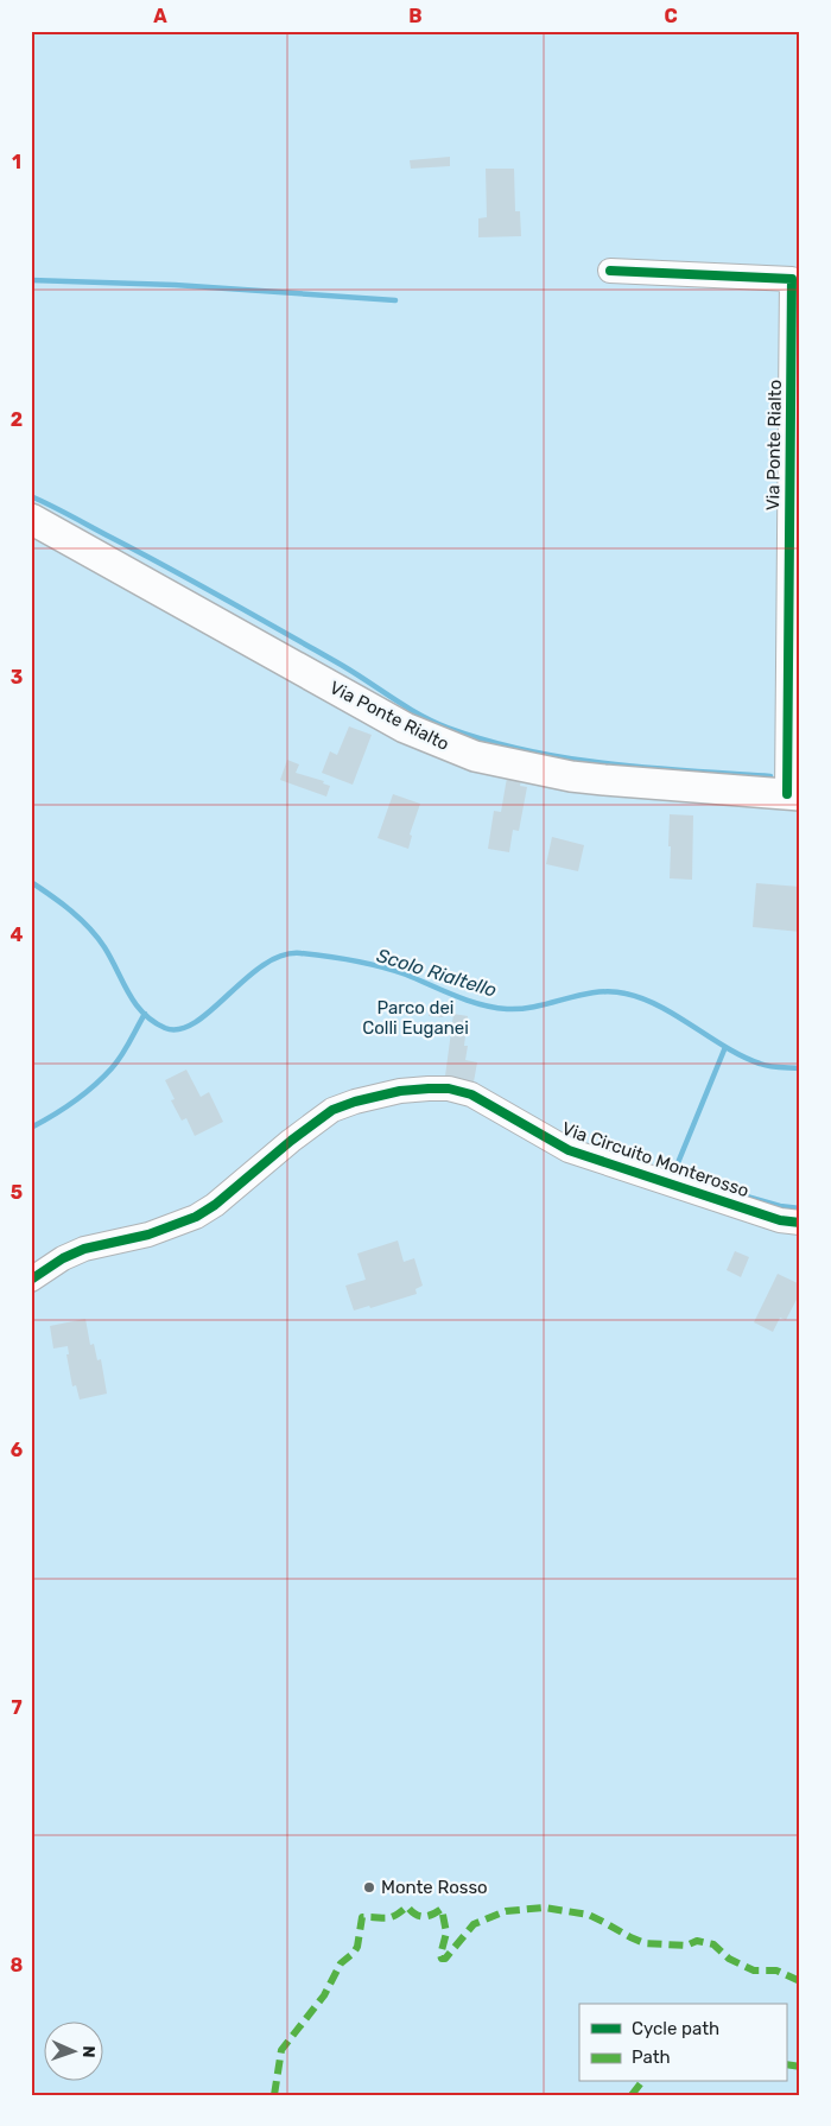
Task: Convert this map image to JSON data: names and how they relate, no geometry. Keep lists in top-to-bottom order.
{
  "streets": {
    "main road": ["Via Ponte Rialto"],
    "street": ["Via Circuito Monterosso"]
  },
  "water": ["Scolo Rialtello"],
  "parks": ["Parco dei Colli Euganei"],
  "places": ["Monte Rosso"],
  "legend": ["Cycle path", "Path"],
  "north": "right",
  "grid": {
    "columns": ["A", "B", "C"],
    "rows": [
      "1",
      "2",
      "3",
      "4",
      "5",
      "6",
      "7",
      "8"
    ]
  }
}
